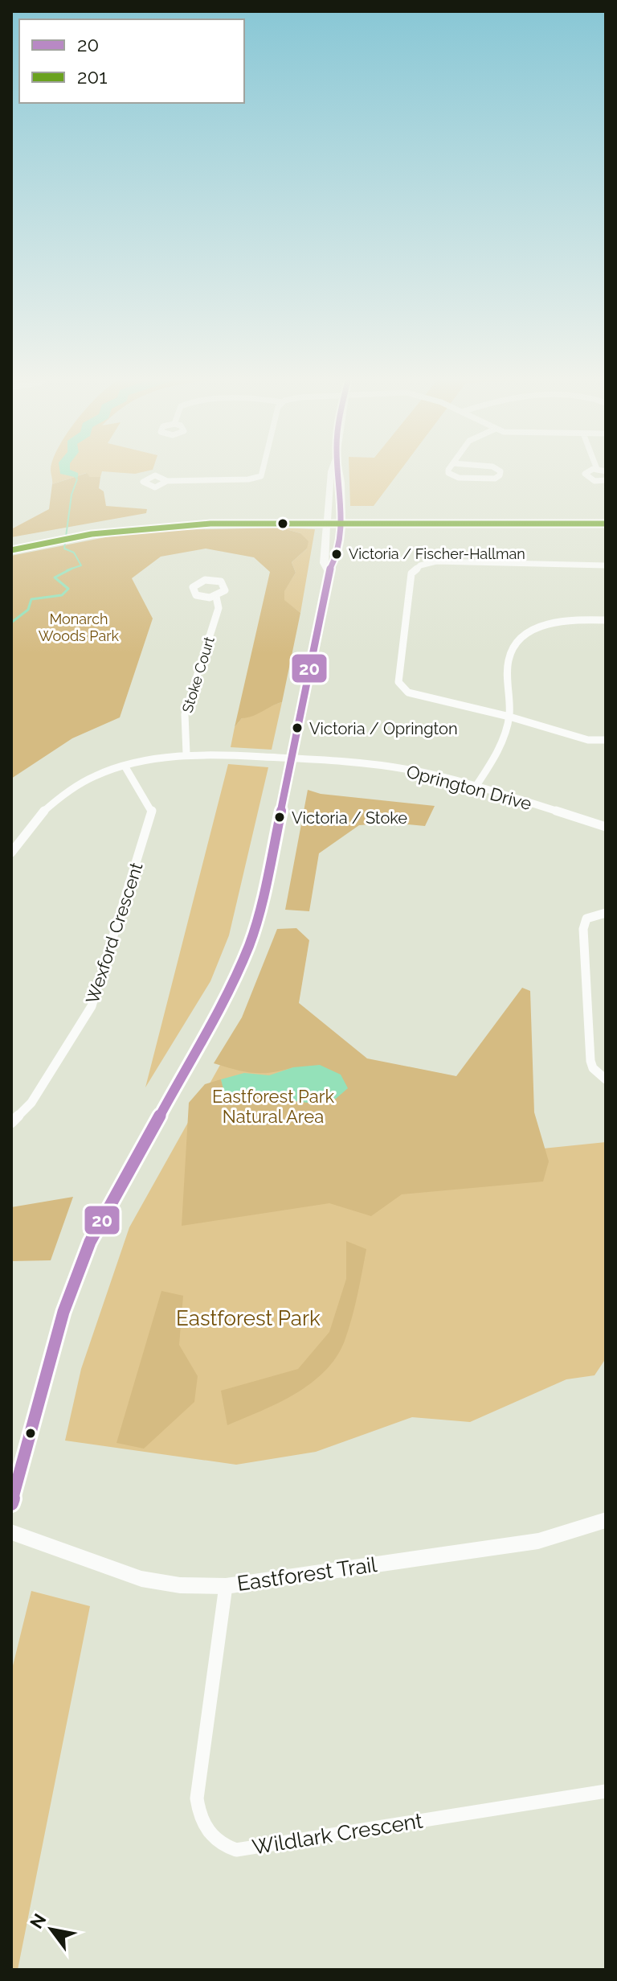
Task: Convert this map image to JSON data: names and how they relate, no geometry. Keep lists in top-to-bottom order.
{
  "streets": {
    "main road": ["Eastforest Trail"],
    "street": [
      "Stoke Court",
      "Oprington Drive",
      "Wexford Crescent",
      "Wildlark Crescent"
    ]
  },
  "crossings": [
    ["Stoke Court", "Oprington Drive"],
    ["Oprington Drive", "Wexford Crescent"],
    ["Eastforest Trail", "Wildlark Crescent"]
  ],
  "parks": ["Monarch Woods Park", "Eastforest Park Natural Area", "Eastforest Park"],
  "places": ["Victoria / Fischer-Hallman", "Victoria / Oprington", "Victoria / Stoke"],
  "lines": ["transit line 20", "transit line 201"],
  "legend": ["20", "201"],
  "north": "top left"
}
